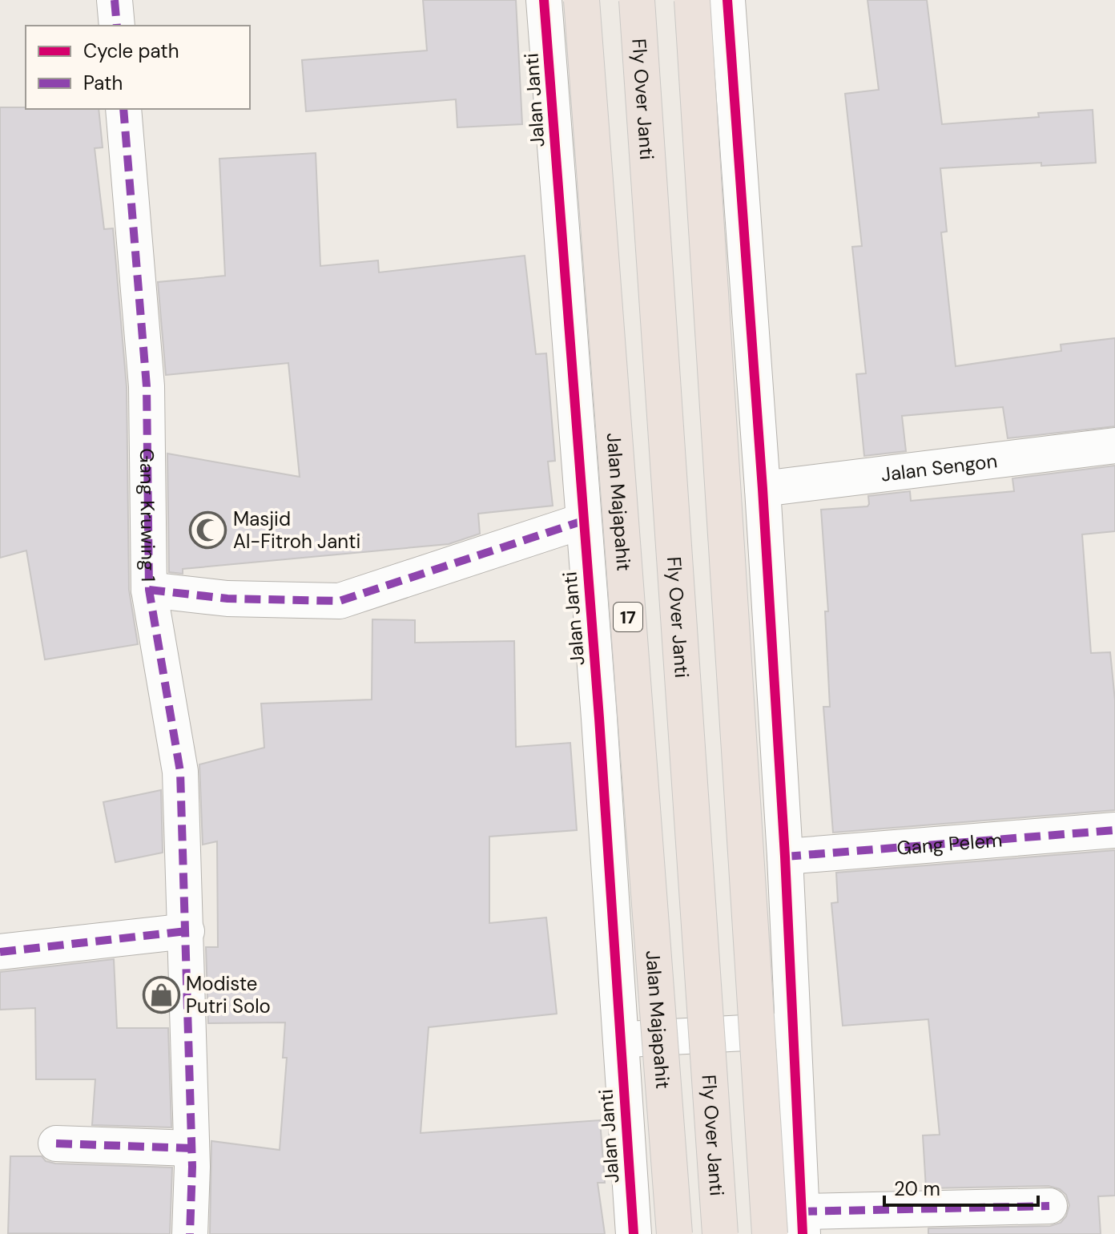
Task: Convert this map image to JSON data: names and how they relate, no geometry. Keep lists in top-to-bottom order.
{
  "streets": {
    "highway": ["Fly Over Janti", "Jalan Majapahit", "17"],
    "street": [
      "Jalan Janti",
      "Jalan Sengon",
      "Gang Kruwing 1",
      "Gang Pelem"
    ]
  },
  "crossings": [
    ["Jalan Janti", "Gang Kruwing 1"]
  ],
  "places": {
    "mosque": ["Masjid Al-Fitroh Janti"],
    "shop": ["Modiste Putri Solo"]
  },
  "legend": ["Cycle path", "Path"],
  "scale_bar": "20 m"
}
